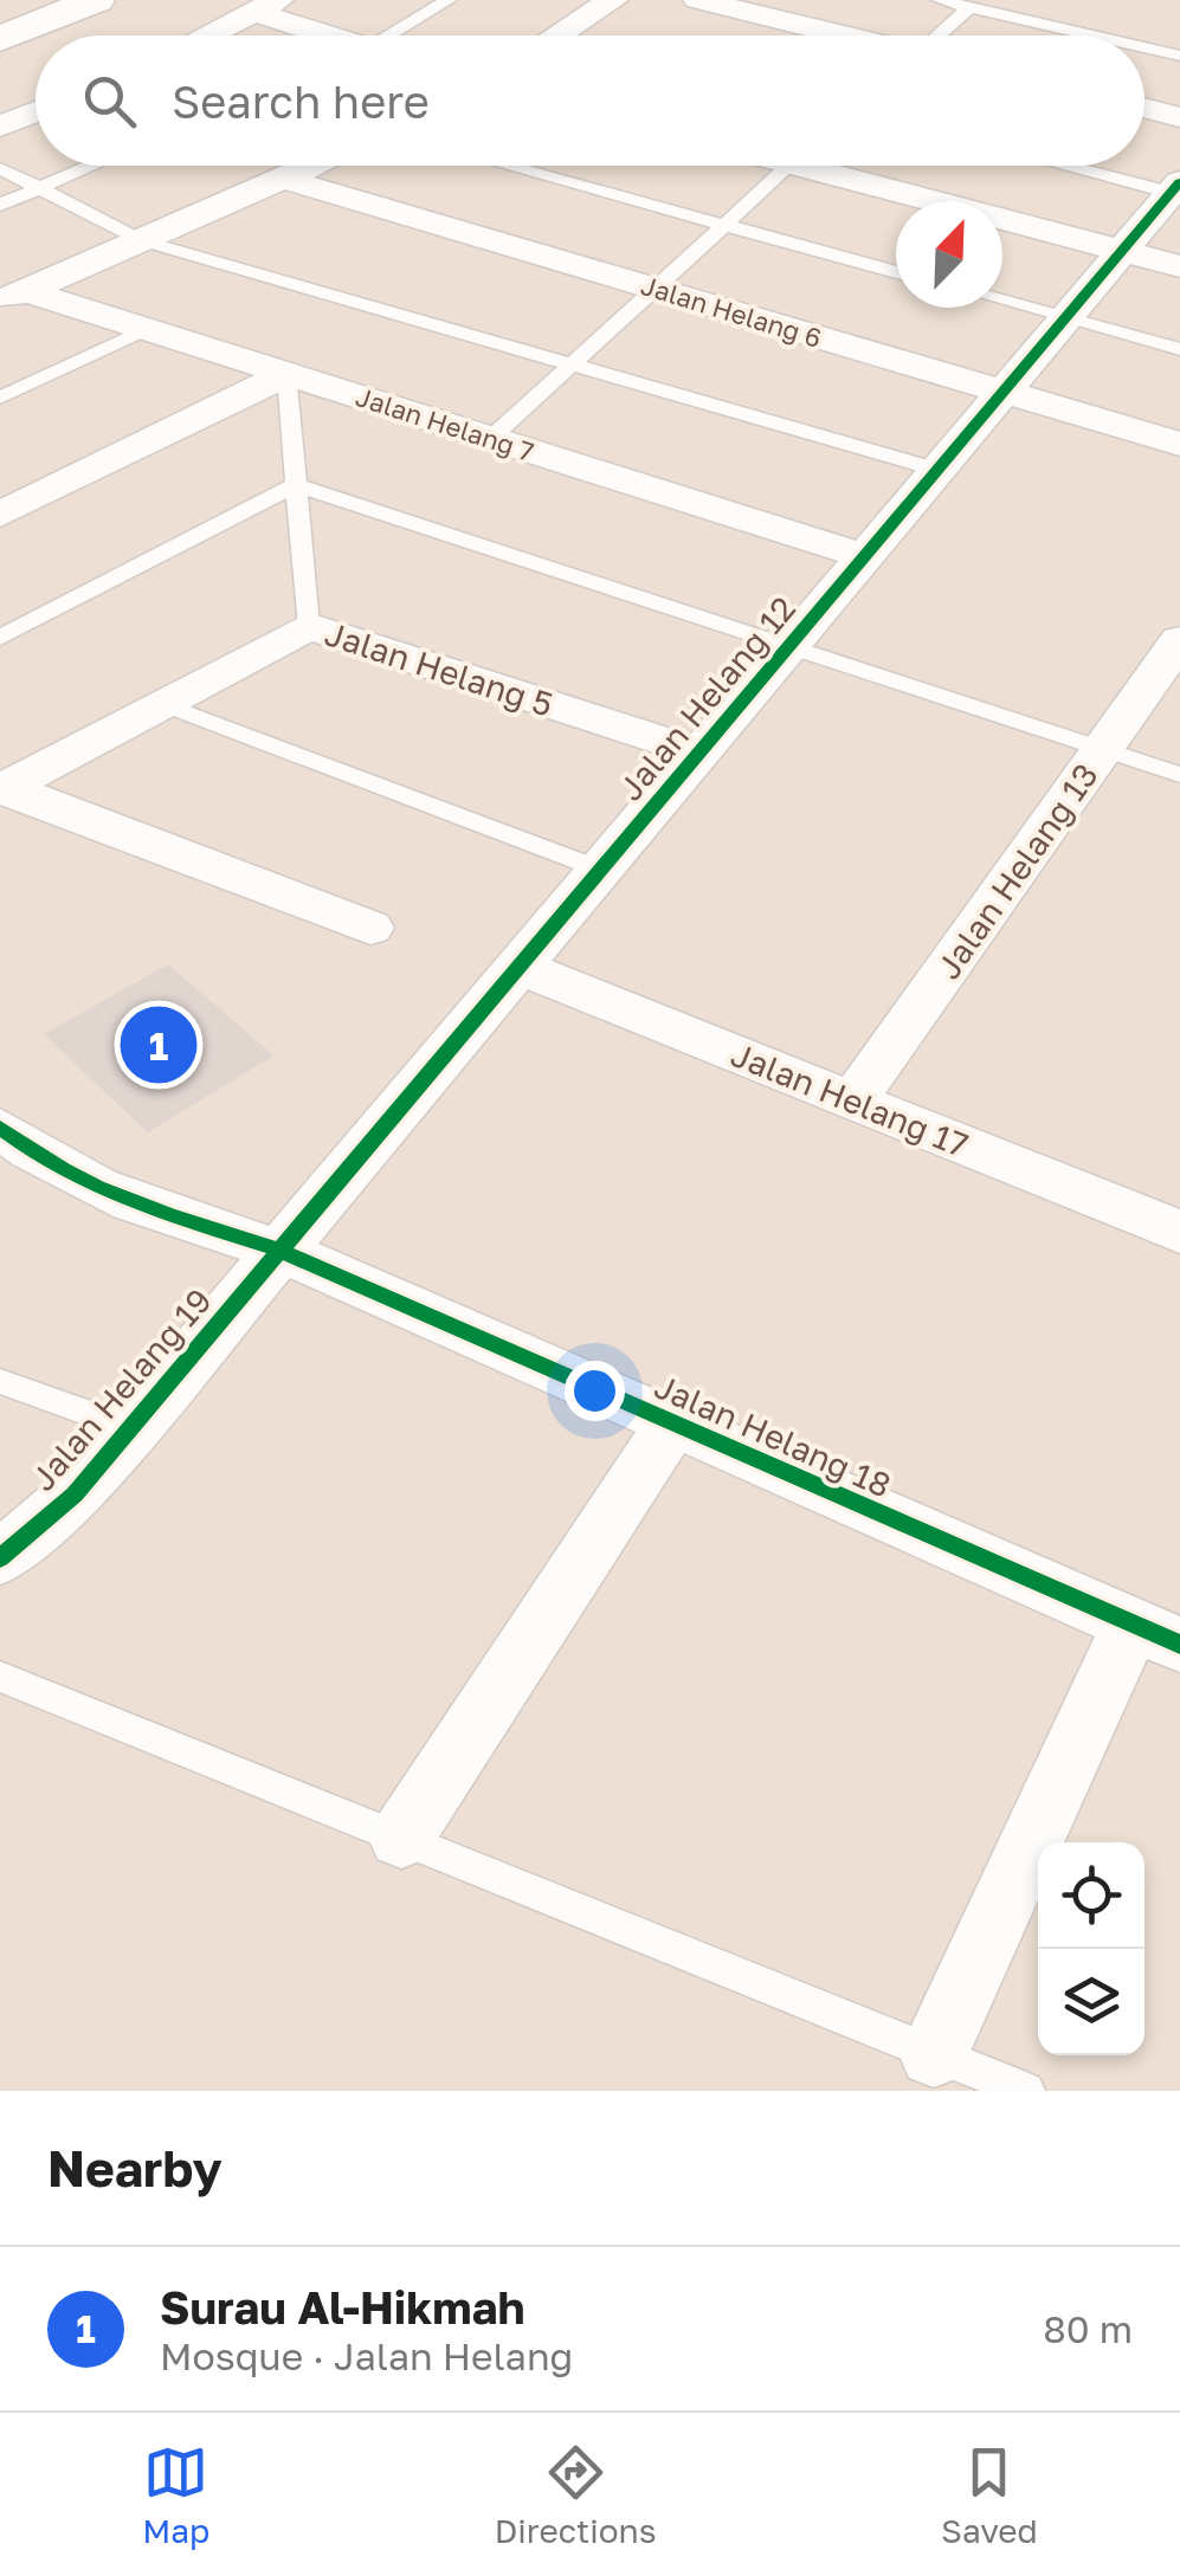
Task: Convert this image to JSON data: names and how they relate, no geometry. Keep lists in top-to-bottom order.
{
  "streets": {
    "street": [
      "Jalan Helang 6",
      "Jalan Helang 7",
      "Jalan Helang 5",
      "Jalan Helang 12",
      "Jalan Helang 13",
      "Jalan Helang 17",
      "Jalan Helang 19",
      "Jalan Helang 18"
    ]
  },
  "crossings": [
    ["Jalan Helang 6", "Jalan Helang 12"],
    ["Jalan Helang 7", "Jalan Helang 12"],
    ["Jalan Helang 5", "Jalan Helang 12"],
    ["Jalan Helang 12", "Jalan Helang 17"],
    ["Jalan Helang 12", "Jalan Helang 19"],
    ["Jalan Helang 12", "Jalan Helang 18"],
    ["Jalan Helang 13", "Jalan Helang 17"],
    ["Jalan Helang 19", "Jalan Helang 18"]
  ],
  "north": "top right",
  "page": {
    "search": "Search here",
    "pins": "1",
    "heading": "Nearby",
    "list": [
      {
        "mark": "1",
        "name": "Surau Al-Hikmah",
        "note": "Mosque · Jalan Helang",
        "value": "80 m"
      }
    ],
    "nav": ["Map", "Directions", "Saved"]
  }
}
